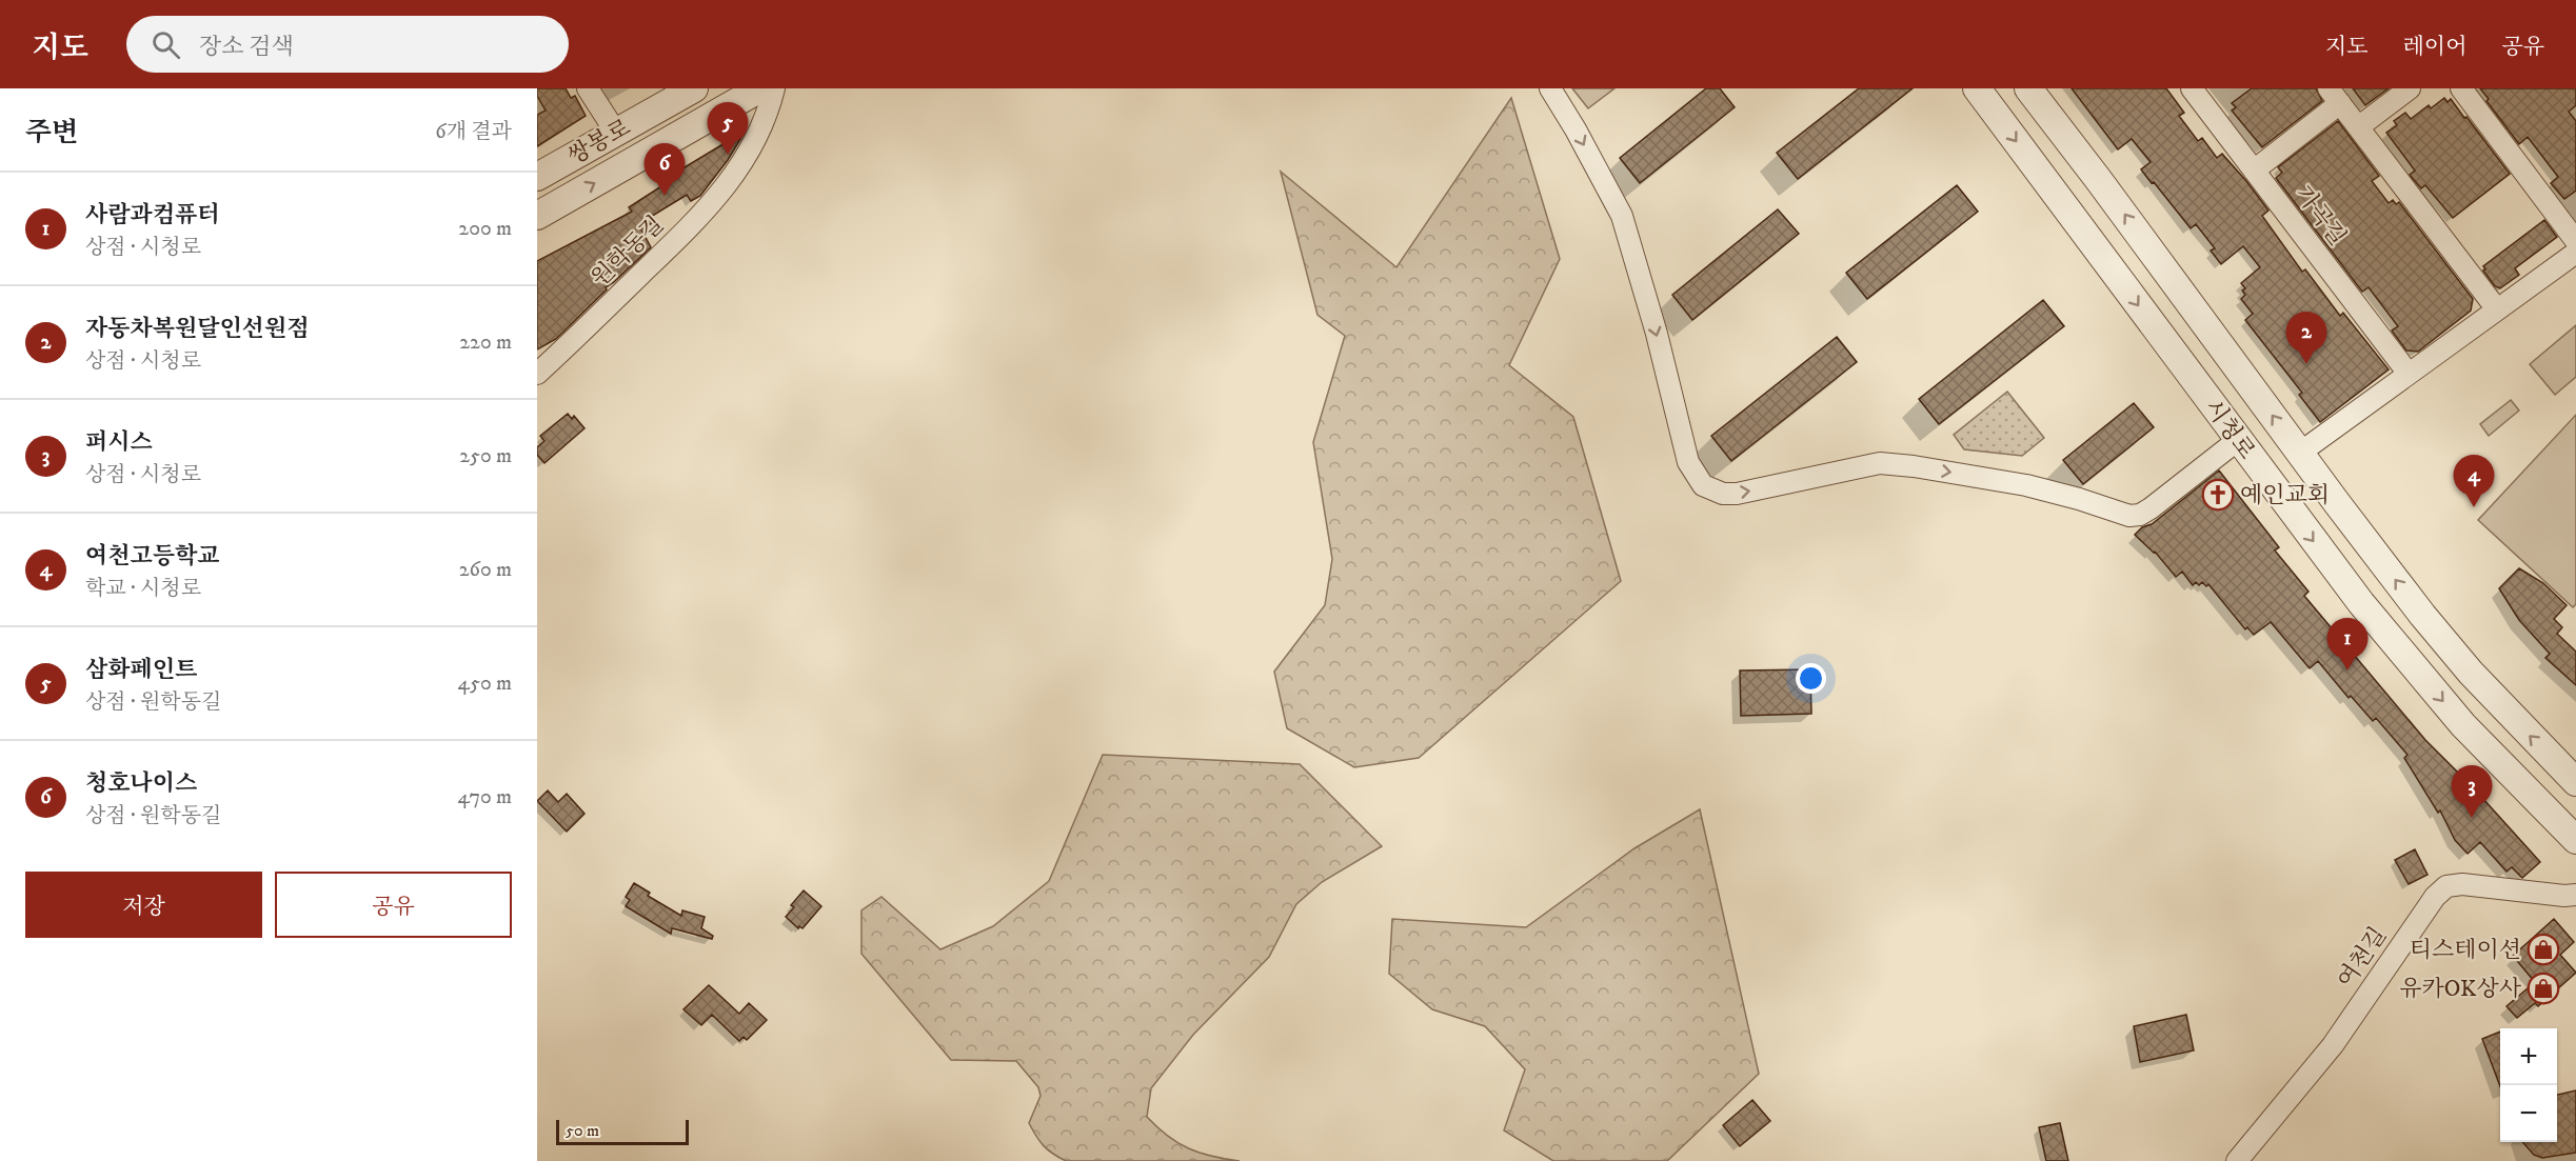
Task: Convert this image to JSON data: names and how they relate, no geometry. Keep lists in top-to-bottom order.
{
  "streets": {
    "street": [
      "쌍봉로",
      "가곡길",
      "원학동길",
      "시청로",
      "여천길"
    ]
  },
  "places": {
    "church": ["예인교회"],
    "shop": ["티스테이션", "유카OK상사"]
  },
  "scale_bar": "50 m",
  "page": {
    "header": "지도",
    "search": "장소 검색",
    "nav": ["지도", "레이어", "공유"],
    "heading": ["주변", "6개 결과"],
    "pins": [
      "5",
      "6",
      "2",
      "4",
      "1",
      "3"
    ],
    "list": [
      {
        "mark": "1",
        "name": "사람과컴퓨터",
        "note": "상점 · 시청로",
        "value": "200 m"
      },
      {
        "mark": "2",
        "name": "자동차복원달인선원점",
        "note": "상점 · 시청로",
        "value": "220 m"
      },
      {
        "mark": "3",
        "name": "퍼시스",
        "note": "상점 · 시청로",
        "value": "250 m"
      },
      {
        "mark": "4",
        "name": "여천고등학교",
        "note": "학교 · 시청로",
        "value": "260 m"
      },
      {
        "mark": "5",
        "name": "삼화페인트",
        "note": "상점 · 원학동길",
        "value": "450 m"
      },
      {
        "mark": "6",
        "name": "청호나이스",
        "note": "상점 · 원학동길",
        "value": "470 m"
      }
    ],
    "buttons": ["저장", "공유"],
    "map_buttons": ["+", "−"],
    "scale": "50 m"
  }
}
